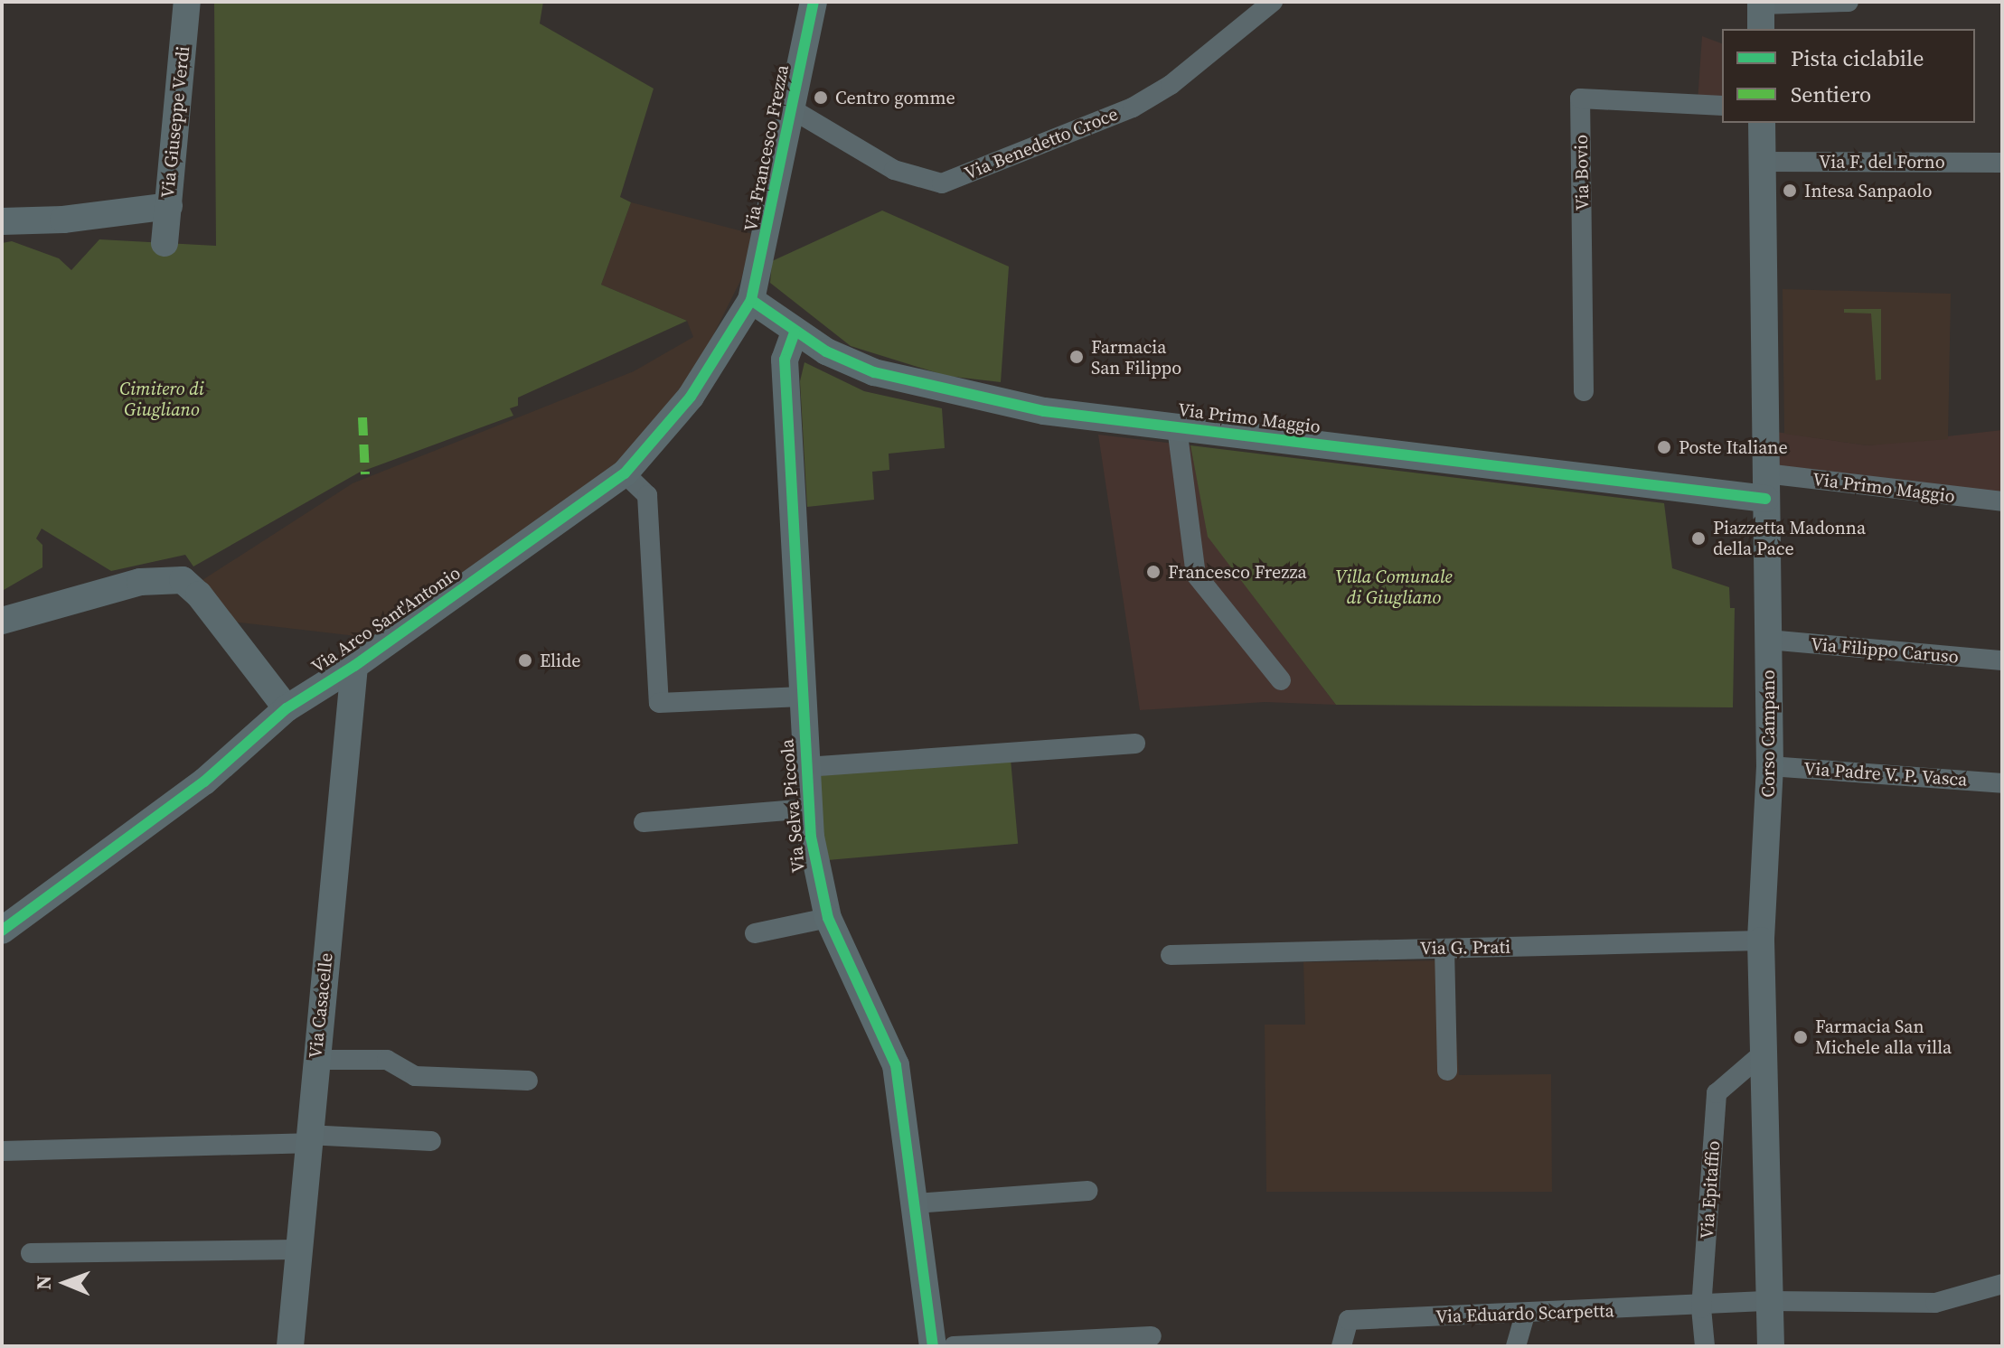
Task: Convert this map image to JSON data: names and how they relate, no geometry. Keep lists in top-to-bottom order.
{
  "streets": {
    "street": [
      "Via Giuseppe Verdi",
      "Via Benedetto Croce",
      "Via Francesco Frezza",
      "Via F. del Forno",
      "Via Bovio",
      "Via Primo Maggio",
      "Via Arco Sant'Antonio",
      "Via Filippo Caruso",
      "Corso Campano",
      "Via Padre V. P. Vasca",
      "Via Selva Piccola",
      "Via G. Prati",
      "Via Casacelle",
      "Via Epitaffio",
      "Via Eduardo Scarpetta"
    ]
  },
  "crossings": [
    ["Via Benedetto Croce", "Via Francesco Frezza"],
    ["Via Francesco Frezza", "Via Primo Maggio"],
    ["Via Francesco Frezza", "Via Arco Sant'Antonio"],
    ["Via F. del Forno", "Corso Campano"],
    ["Via Primo Maggio", "Via Arco Sant'Antonio"],
    ["Via Primo Maggio", "Corso Campano"],
    ["Via Primo Maggio", "Via Selva Piccola"],
    ["Via Arco Sant'Antonio", "Via Casacelle"],
    ["Via Filippo Caruso", "Corso Campano"],
    ["Corso Campano", "Via Padre V. P. Vasca"],
    ["Corso Campano", "Via G. Prati"],
    ["Corso Campano", "Via Epitaffio"],
    ["Corso Campano", "Via Eduardo Scarpetta"],
    ["Via Epitaffio", "Via Eduardo Scarpetta"]
  ],
  "parks": ["Cimitero di Giugliano", "Villa Comunale di Giugliano"],
  "places": [
    "Centro gomme",
    "Intesa Sanpaolo",
    "Farmacia San Filippo",
    "Poste Italiane",
    "Piazzetta Madonna della Pace",
    "Francesco Frezza",
    "Elide",
    "Farmacia San Michele alla villa"
  ],
  "legend": ["Pista ciclabile", "Sentiero"],
  "north": "left"
}
